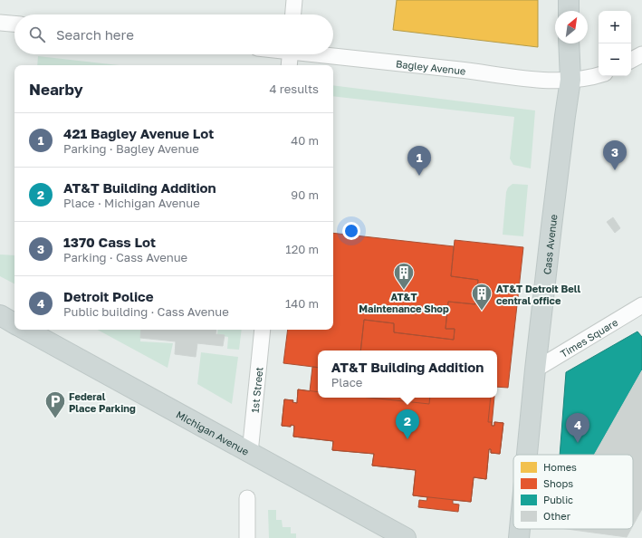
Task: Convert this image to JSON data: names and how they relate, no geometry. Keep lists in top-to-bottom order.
{
  "streets": {
    "main road": ["Cass Avenue", "Michigan Avenue"],
    "street": ["Bagley Avenue", "Times Square", "1st Street"]
  },
  "crossings": [
    ["Bagley Avenue", "Cass Avenue"],
    ["Cass Avenue", "Times Square"],
    ["1st Street", "Michigan Avenue"]
  ],
  "places": {
    "building": ["AT&T Maintenance Shop", "AT&T Detroit Bell central office"],
    "parking": ["Federal Place Parking"]
  },
  "legend": [
    "Homes",
    "Shops",
    "Public",
    "Other"
  ],
  "north": "top right",
  "page": {
    "map_buttons": ["+", "−"],
    "search": "Search here",
    "heading": ["Nearby", "4 results"],
    "list": [
      {
        "mark": "1",
        "name": "421 Bagley Avenue Lot",
        "note": "Parking · Bagley Avenue",
        "value": "40 m"
      },
      {
        "mark": "2",
        "name": "AT&T Building Addition",
        "note": "Place · Michigan Avenue",
        "value": "90 m"
      },
      {
        "mark": "3",
        "name": "1370 Cass Lot",
        "note": "Parking · Cass Avenue",
        "value": "120 m"
      },
      {
        "mark": "4",
        "name": "Detroit Police",
        "note": "Public building · Cass Avenue",
        "value": "140 m"
      }
    ],
    "pins": [
      "3",
      "1",
      "2",
      "4"
    ],
    "popup": ["AT&T Building Addition", "Place"]
  }
}
